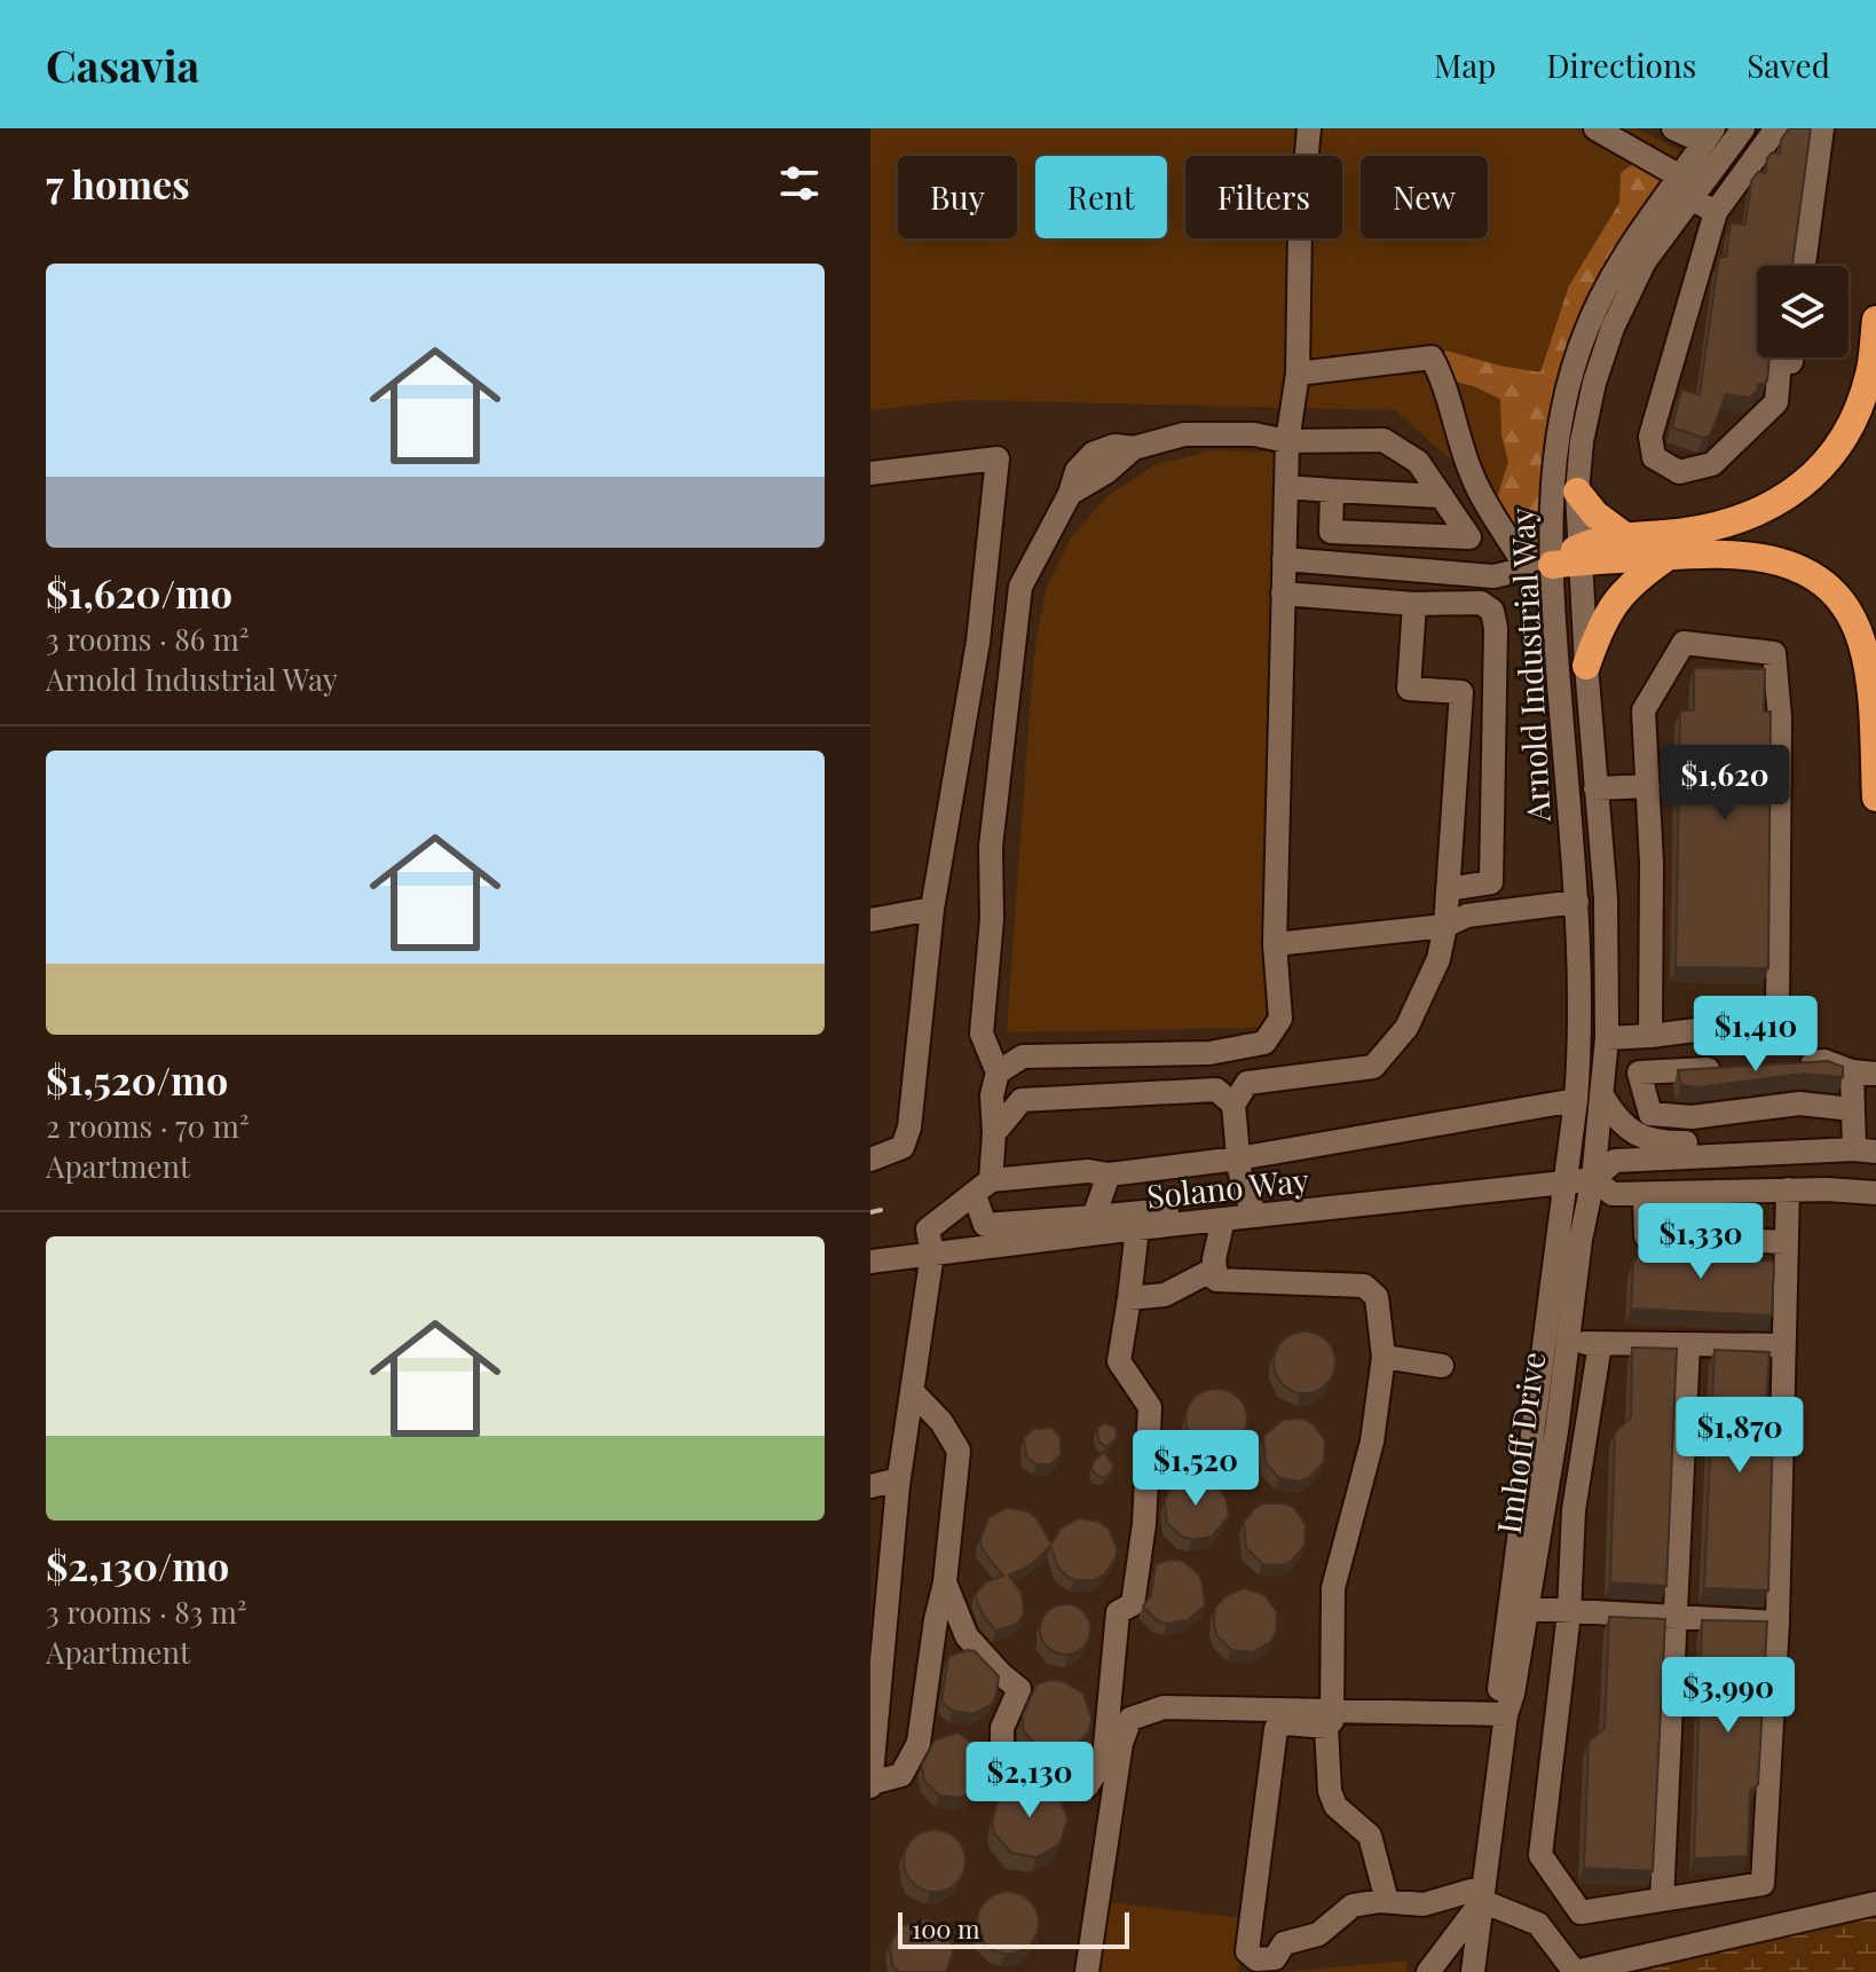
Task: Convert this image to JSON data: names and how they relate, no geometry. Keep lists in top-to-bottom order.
{
  "streets": {
    "street": ["Arnold Industrial Way", "Solano Way", "Imhoff Drive"]
  },
  "crossings": [
    ["Arnold Industrial Way", "Solano Way"],
    ["Arnold Industrial Way", "Imhoff Drive"],
    ["Solano Way", "Imhoff Drive"]
  ],
  "scale_bar": "100 m",
  "page": {
    "header": "Casavia",
    "nav": ["Map", "Directions", "Saved"],
    "heading": "7 homes",
    "chip": [
      "Buy",
      "Rent",
      "Filters",
      "New"
    ],
    "list": [
      {
        "name": "$1,620/mo",
        "note": "3 rooms · 86 m² · Arnold Industrial Way"
      },
      {
        "name": "$1,520/mo",
        "note": "2 rooms · 70 m² · Apartment"
      },
      {
        "name": "$2,130/mo",
        "note": "3 rooms · 83 m² · Apartment"
      }
    ],
    "price": [
      "$1,620",
      "$1,410",
      "$1,330",
      "$1,870",
      "$1,520",
      "$3,990",
      "$2,130"
    ],
    "scale": "100 m"
  }
}
